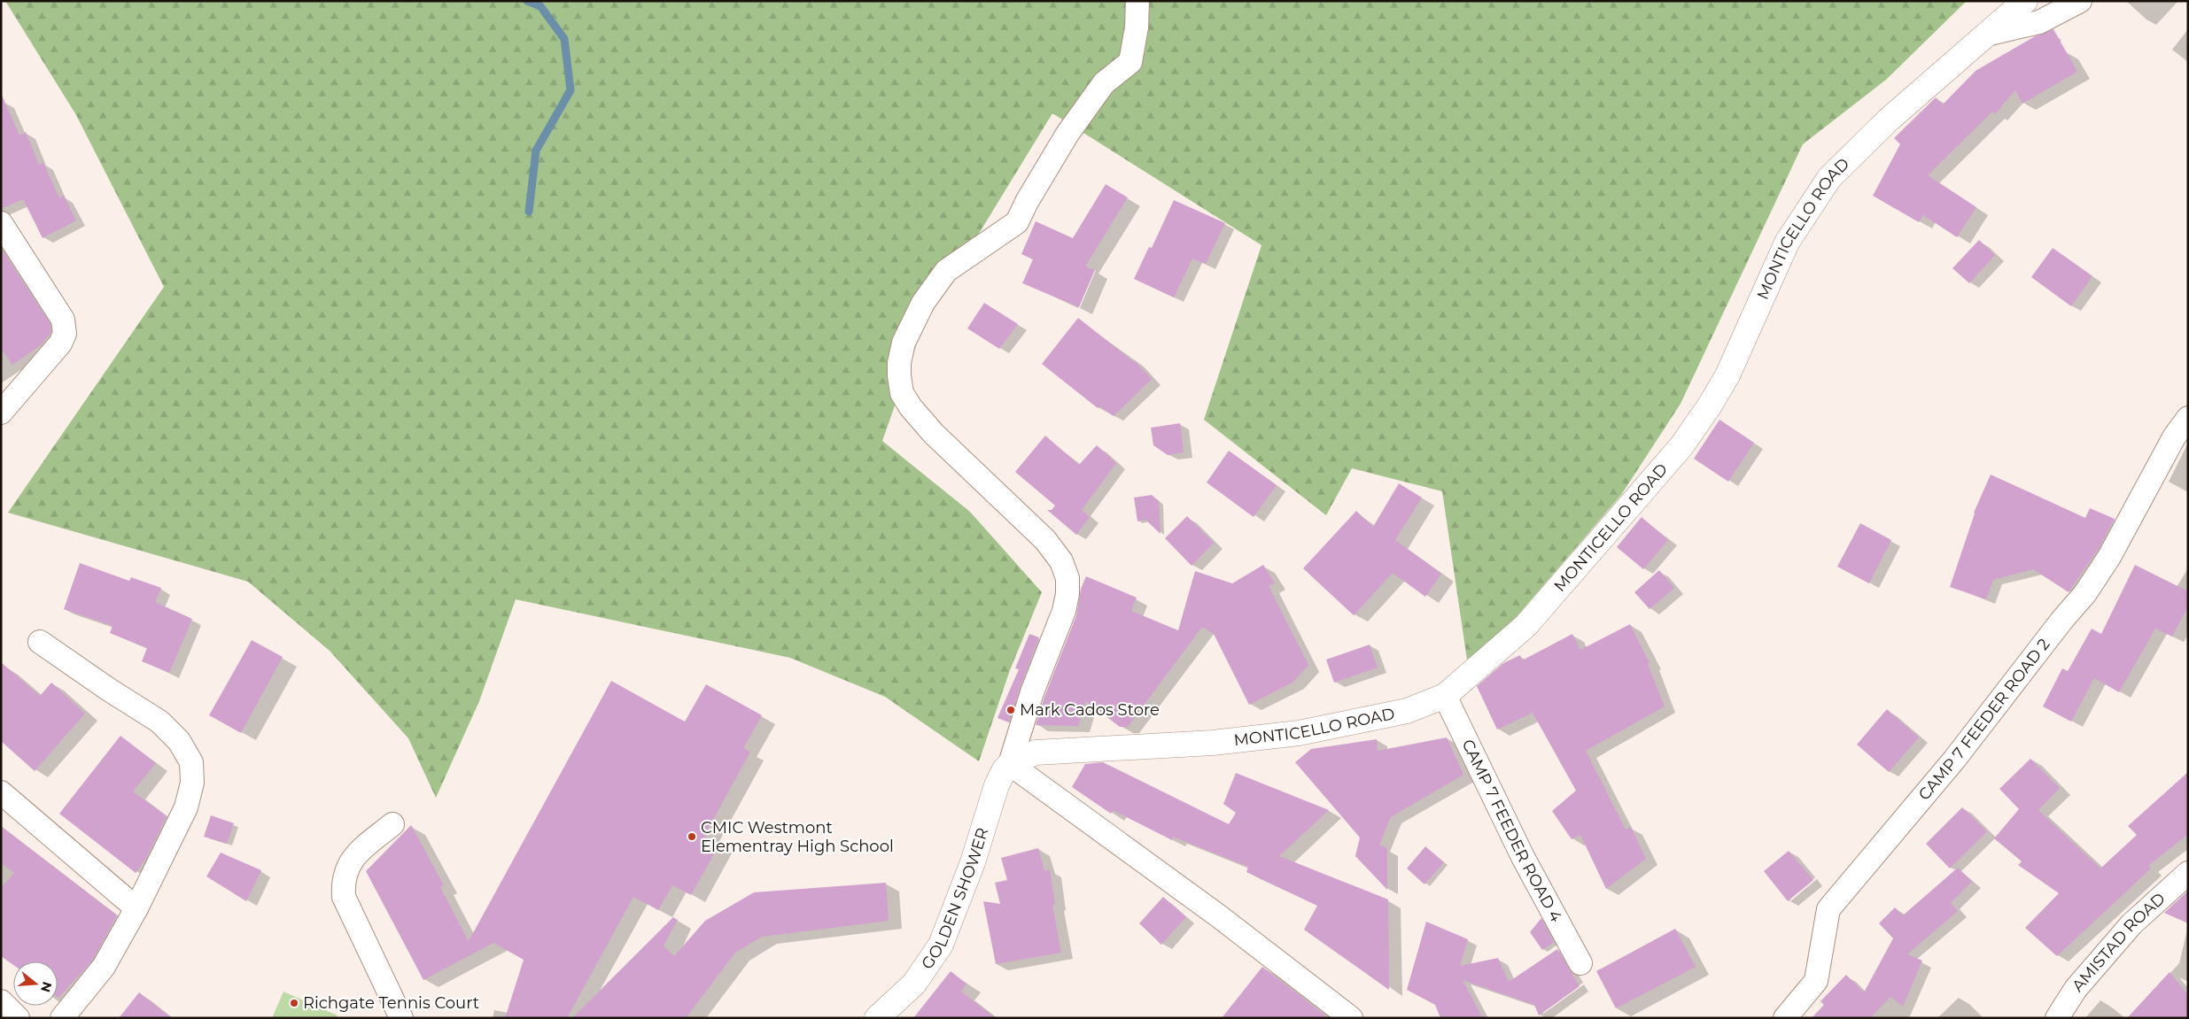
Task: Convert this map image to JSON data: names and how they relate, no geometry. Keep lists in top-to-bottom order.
{
  "streets": {
    "main road": ["MONTICELLO ROAD", "GOLDEN SHOWER"],
    "street": ["CAMP 7 FEEDER ROAD 2", "CAMP 7 FEEDER ROAD 4", "AMISTAD ROAD"]
  },
  "crossings": [
    ["MONTICELLO ROAD", "CAMP 7 FEEDER ROAD 4"],
    ["MONTICELLO ROAD", "GOLDEN SHOWER"]
  ],
  "places": ["Mark Cados Store", "CMIC Westmont Elementray High School", "Richgate Tennis Court"],
  "north": "right"
}
